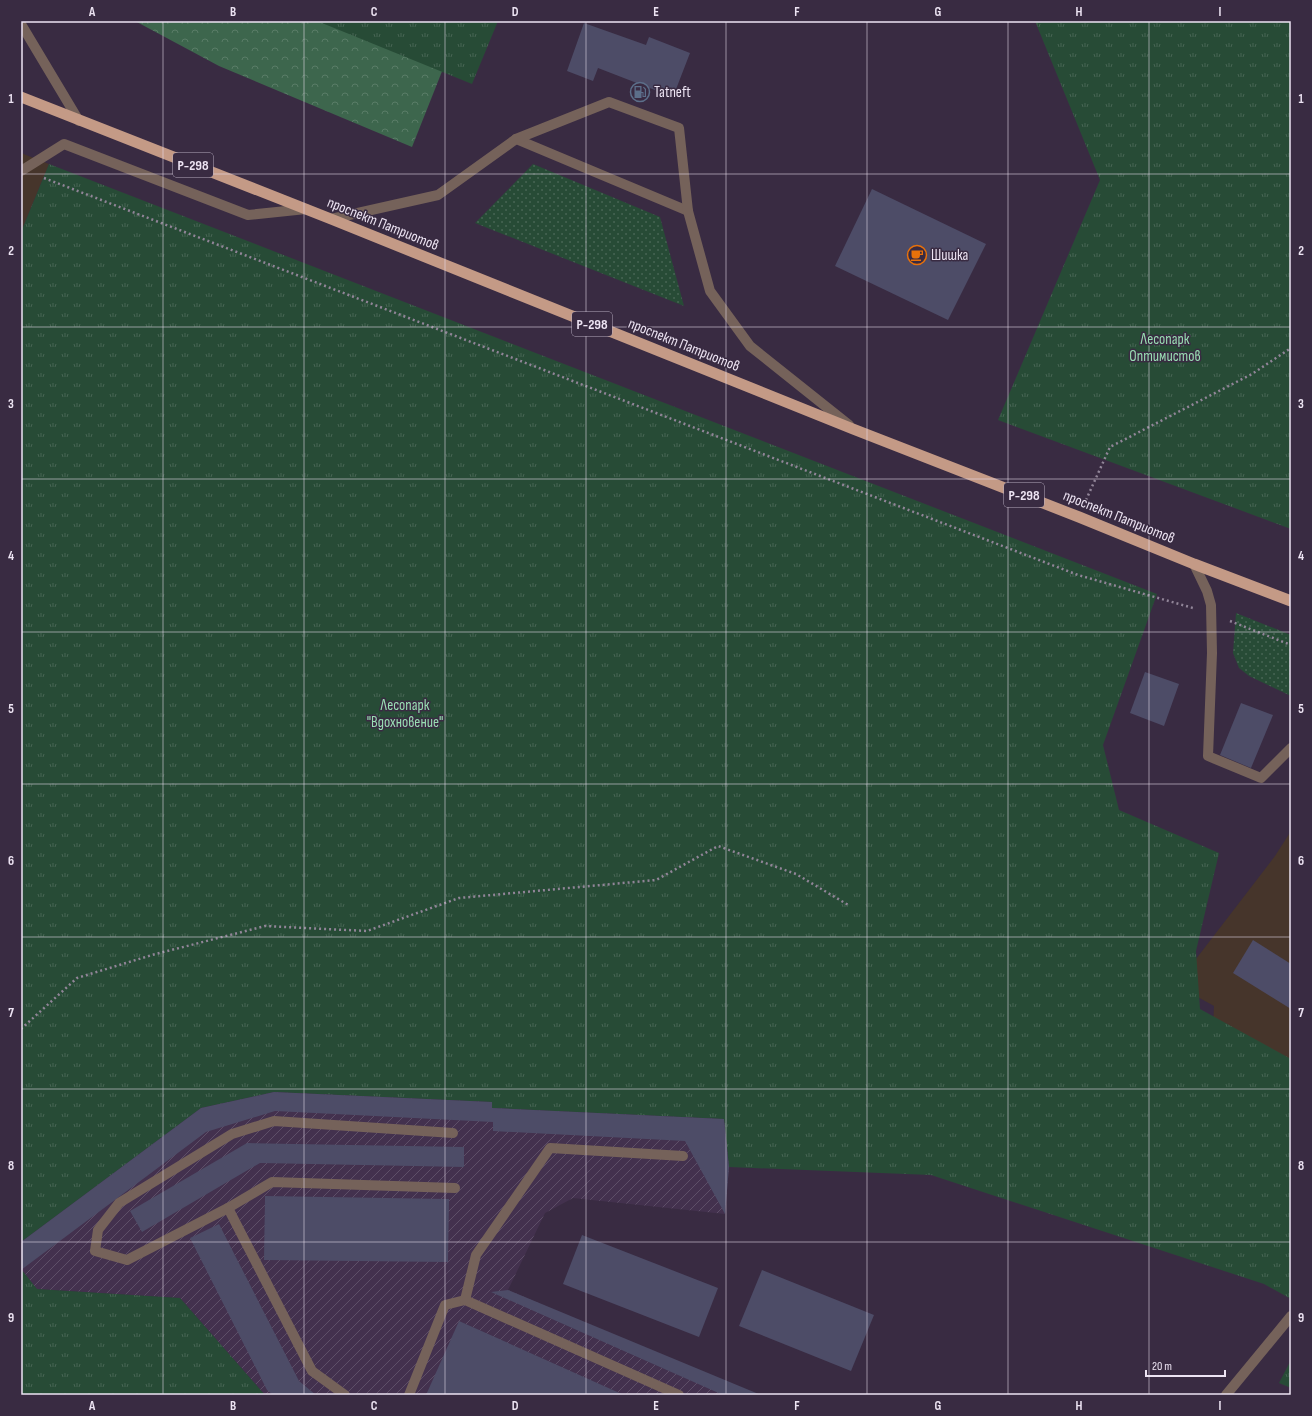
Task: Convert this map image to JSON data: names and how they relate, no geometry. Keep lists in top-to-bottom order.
{
  "streets": {
    "highway": ["Р-298", "проспект Патриотов"]
  },
  "parks": ["Лесопарк Оптимистов", "Лесопарк \"Вдохновение\""],
  "places": {
    "fuel station": ["Tatneft"],
    "cafe": ["Шишка"]
  },
  "scale_bar": "20 m",
  "grid": {
    "columns": [
      "A",
      "B",
      "C",
      "D",
      "E",
      "F",
      "G",
      "H",
      "I"
    ],
    "rows": [
      "1",
      "2",
      "3",
      "4",
      "5",
      "6",
      "7",
      "8",
      "9"
    ]
  }
}
